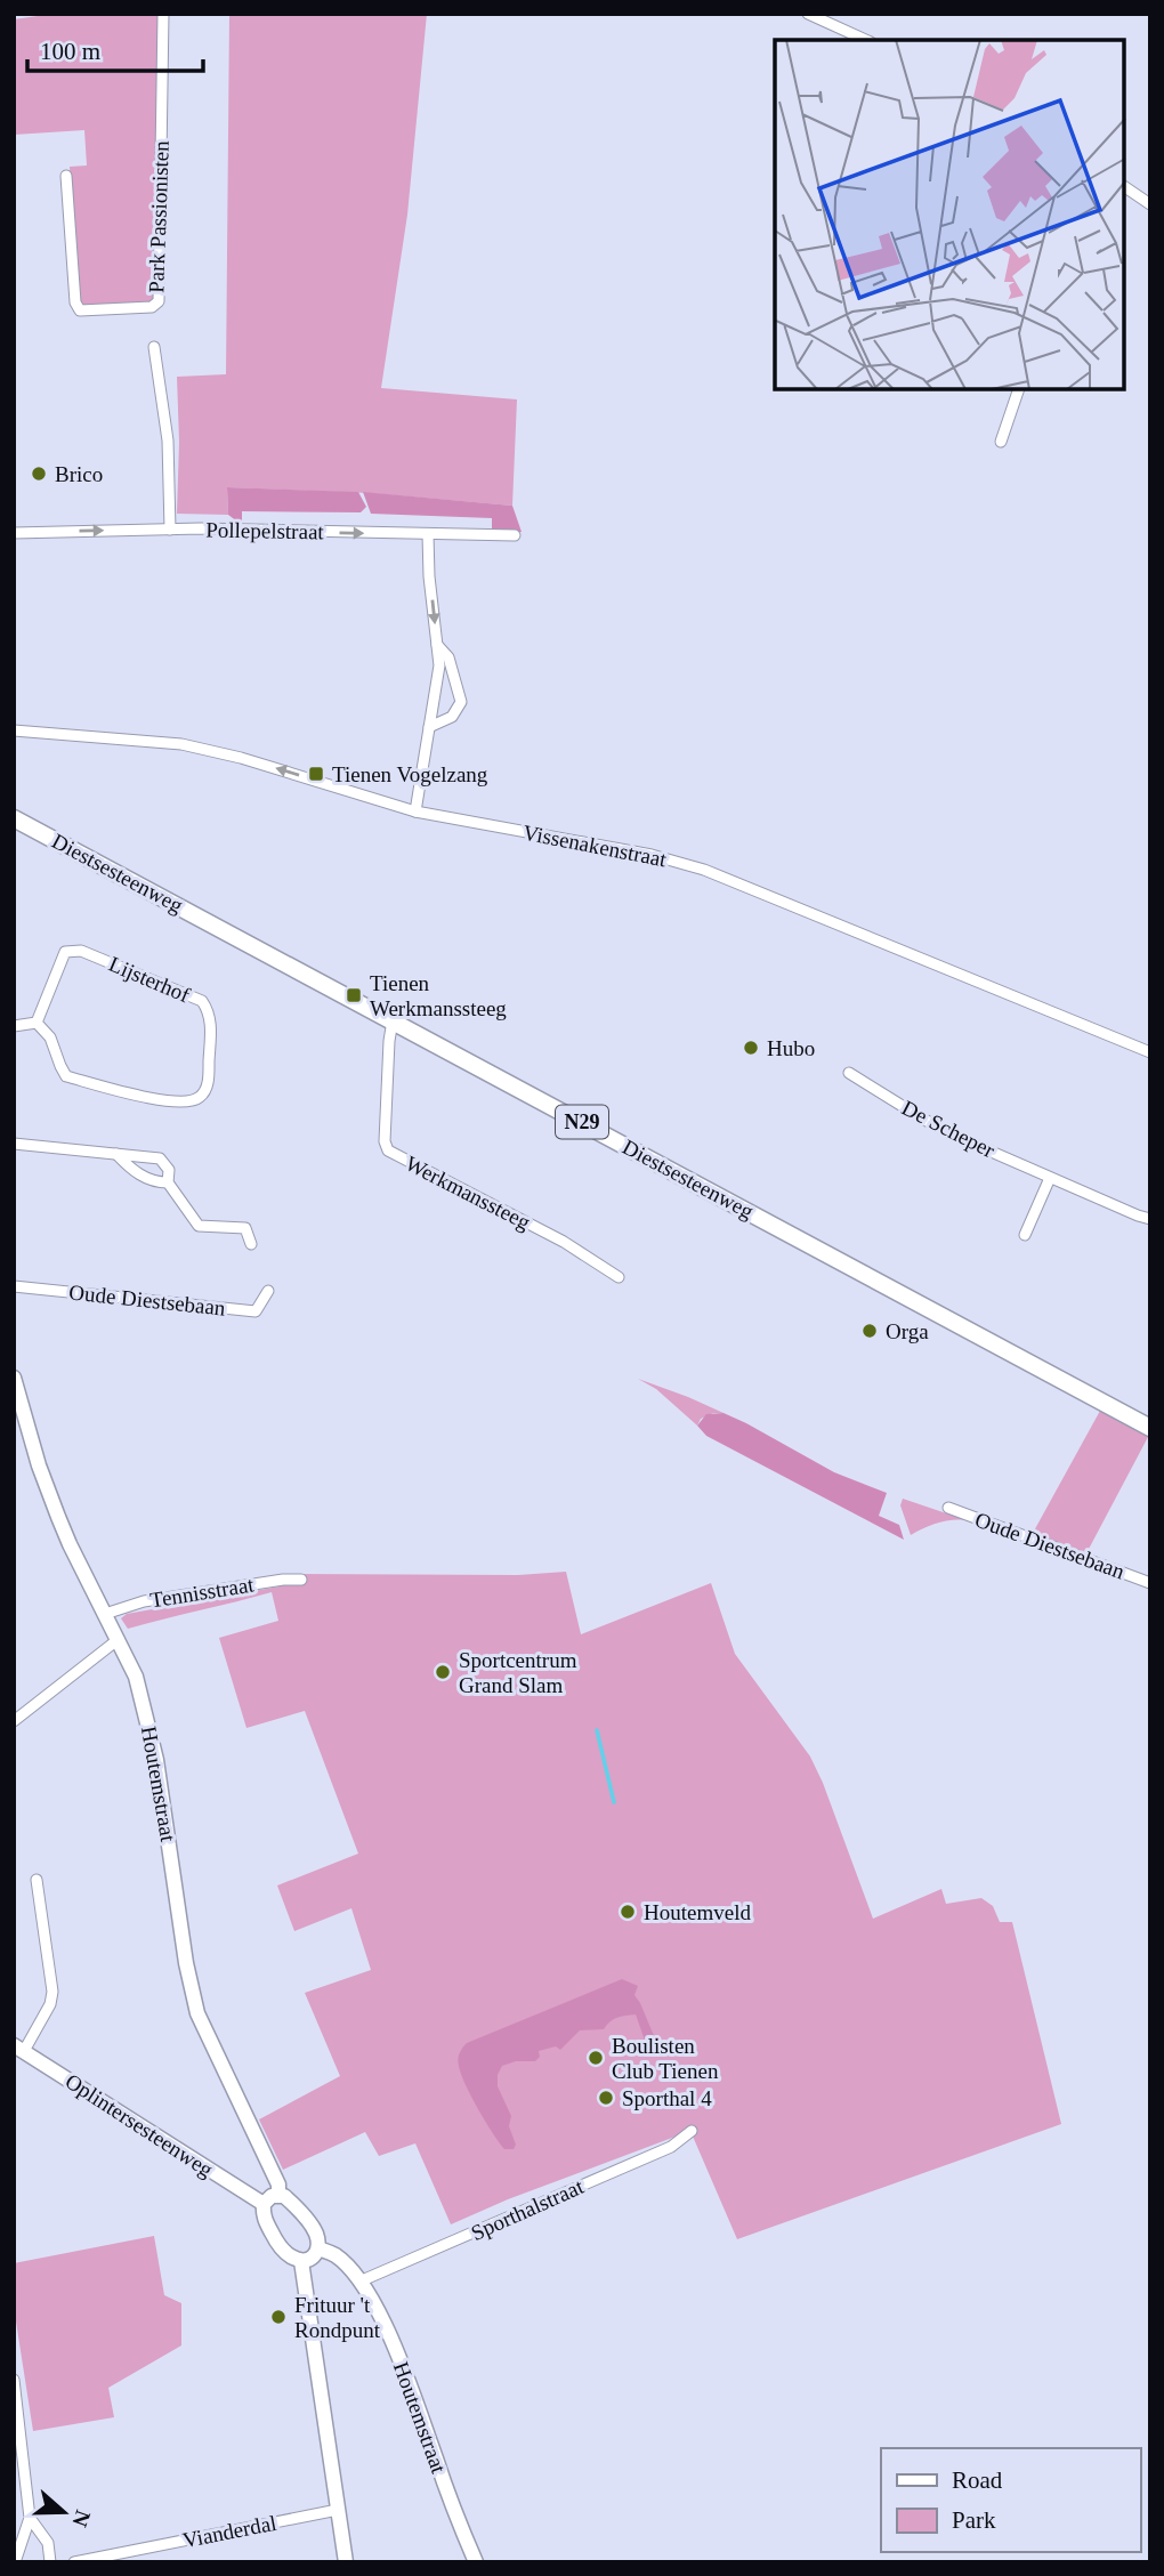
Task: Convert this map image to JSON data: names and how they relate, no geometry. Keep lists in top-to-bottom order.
{
  "streets": {
    "main road": ["Diestsesteenweg", "N29"],
    "street": [
      "Park Passionisten",
      "Pollepelstraat",
      "Vissenakenstraat",
      "Lijsterhof",
      "De Scheper",
      "Werkmanssteeg",
      "Oude Diestsebaan",
      "Tennisstraat",
      "Houtemstraat",
      "Oplintersesteenweg",
      "Sporthalstraat",
      "Vianderdal"
    ]
  },
  "crossings": [
    ["Diestsesteenweg", "Werkmanssteeg"],
    ["Tennisstraat", "Houtemstraat"],
    ["Houtemstraat", "Sporthalstraat"]
  ],
  "one_way": ["Pollepelstraat"],
  "places": {
    "other": [
      "Brico",
      "Hubo",
      "Orga",
      "Sportcentrum Grand Slam",
      "Houtemveld",
      "Boulisten Club Tienen",
      "Sporthal 4",
      "Frituur 't Rondpunt"
    ],
    "transit": ["Tienen Vogelzang", "Tienen Werkmanssteeg"]
  },
  "legend": ["Road", "Park"],
  "scale_bar": "100 m",
  "north": "right"
}
